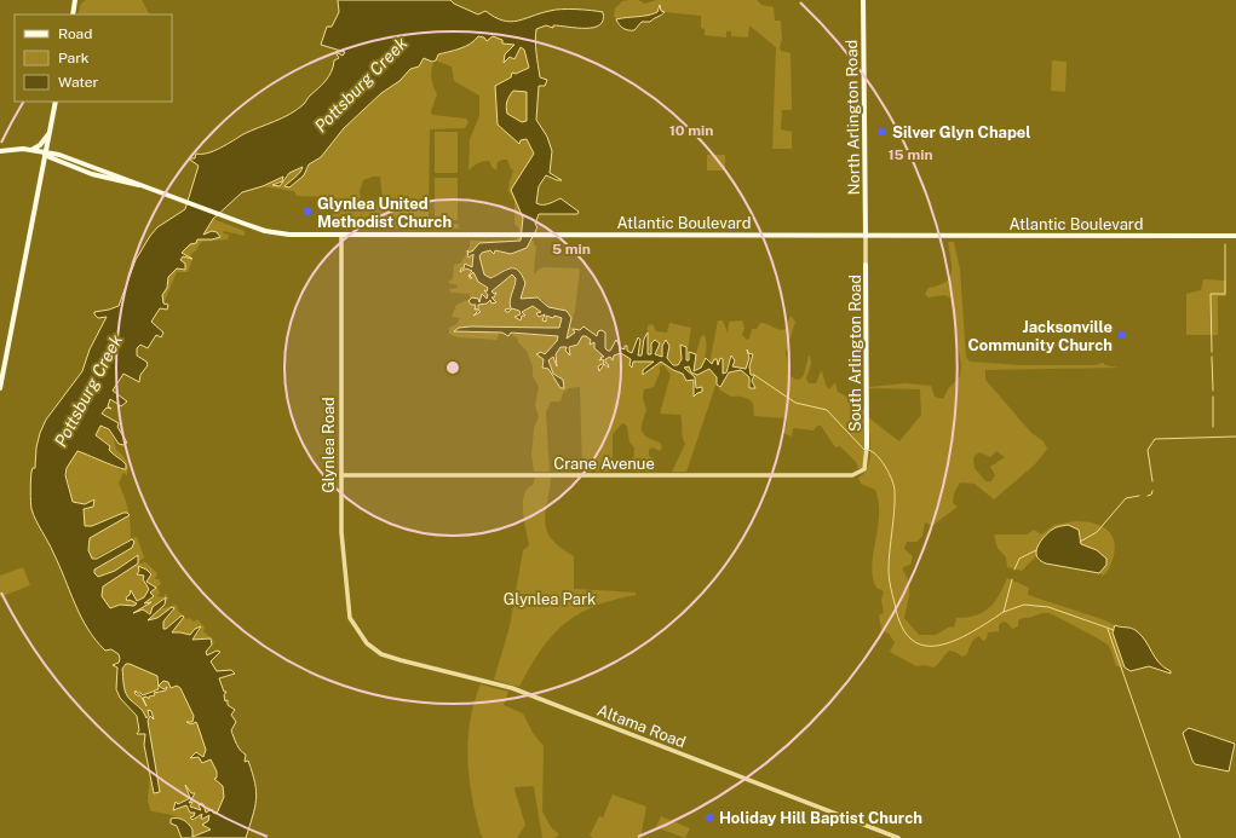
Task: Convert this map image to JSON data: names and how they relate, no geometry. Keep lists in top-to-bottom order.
{
  "streets": {
    "main road": ["North Arlington Road", "Atlantic Boulevard", "South Arlington Road"],
    "street": ["Glynlea Road", "Crane Avenue", "Altama Road"]
  },
  "crossings": [
    ["North Arlington Road", "Atlantic Boulevard"],
    ["North Arlington Road", "South Arlington Road"],
    ["Atlantic Boulevard", "South Arlington Road"],
    ["Atlantic Boulevard", "Glynlea Road"],
    ["South Arlington Road", "Crane Avenue"],
    ["Glynlea Road", "Crane Avenue"],
    ["Glynlea Road", "Altama Road"]
  ],
  "water": ["Pottsburg Creek"],
  "parks": ["Glynlea Park"],
  "places": [
    "Silver Glyn Chapel",
    "Glynlea United Methodist Church",
    "Jacksonville Community Church",
    "Holiday Hill Baptist Church"
  ],
  "legend": ["Road", "Park", "Water"],
  "rings": ["10 min", "15 min", "5 min"]
}
